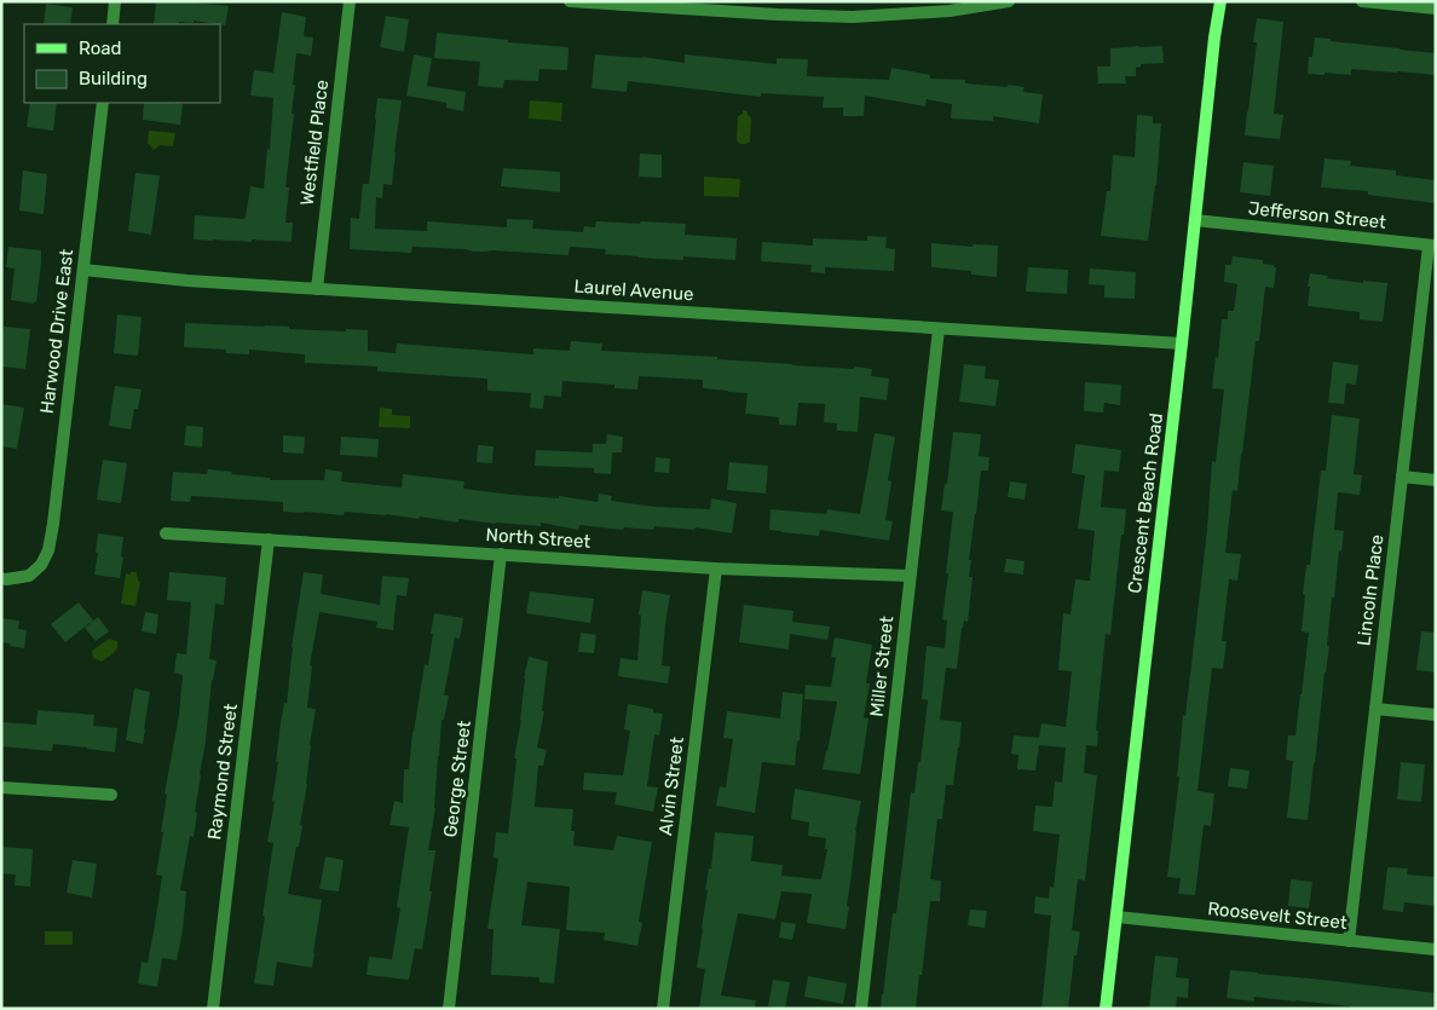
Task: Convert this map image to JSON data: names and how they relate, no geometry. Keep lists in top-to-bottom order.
{
  "streets": {
    "street": [
      "Westfield Place",
      "Jefferson Street",
      "Laurel Avenue",
      "Harwood Drive East",
      "Crescent Beach Road",
      "North Street",
      "Lincoln Place",
      "Miller Street",
      "Raymond Street",
      "George Street",
      "Alvin Street",
      "Roosevelt Street"
    ]
  },
  "crossings": [
    ["Westfield Place", "Laurel Avenue"],
    ["Jefferson Street", "Crescent Beach Road"],
    ["Jefferson Street", "Lincoln Place"],
    ["Laurel Avenue", "Harwood Drive East"],
    ["Laurel Avenue", "Crescent Beach Road"],
    ["Laurel Avenue", "Miller Street"],
    ["Crescent Beach Road", "Roosevelt Street"],
    ["North Street", "Miller Street"],
    ["North Street", "Raymond Street"],
    ["North Street", "George Street"],
    ["North Street", "Alvin Street"],
    ["Lincoln Place", "Roosevelt Street"]
  ],
  "legend": ["Road", "Building"]
}
